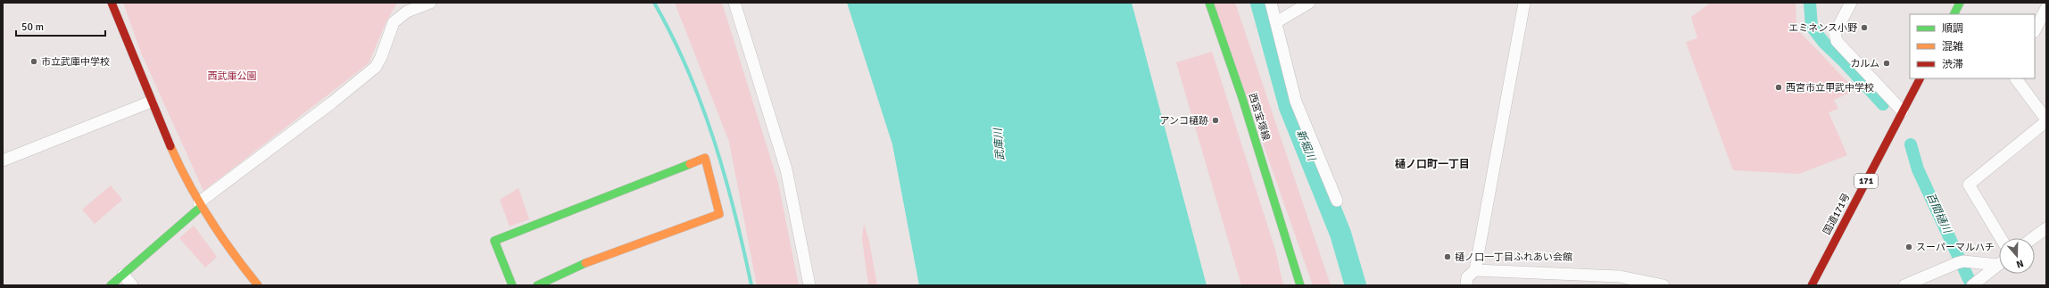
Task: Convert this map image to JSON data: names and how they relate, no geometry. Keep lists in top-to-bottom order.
{
  "streets": {
    "main road": ["西宮宝塚線", "171", "国道171号"]
  },
  "districts": ["樋ノ口町一丁目"],
  "water": ["武庫川", "新堀川", "百間樋川"],
  "parks": ["西武庫公園"],
  "places": [
    "エミネンス小野",
    "市立武庫中学校",
    "カルム",
    "西宮市立甲武中学校",
    "アンコ樋跡",
    "スーパーマルハチ",
    "樋ノ口一丁目ふれあい会館"
  ],
  "legend": ["順調", "混雑", "渋滞"],
  "scale_bar": "50 m",
  "north": "bottom"
}
